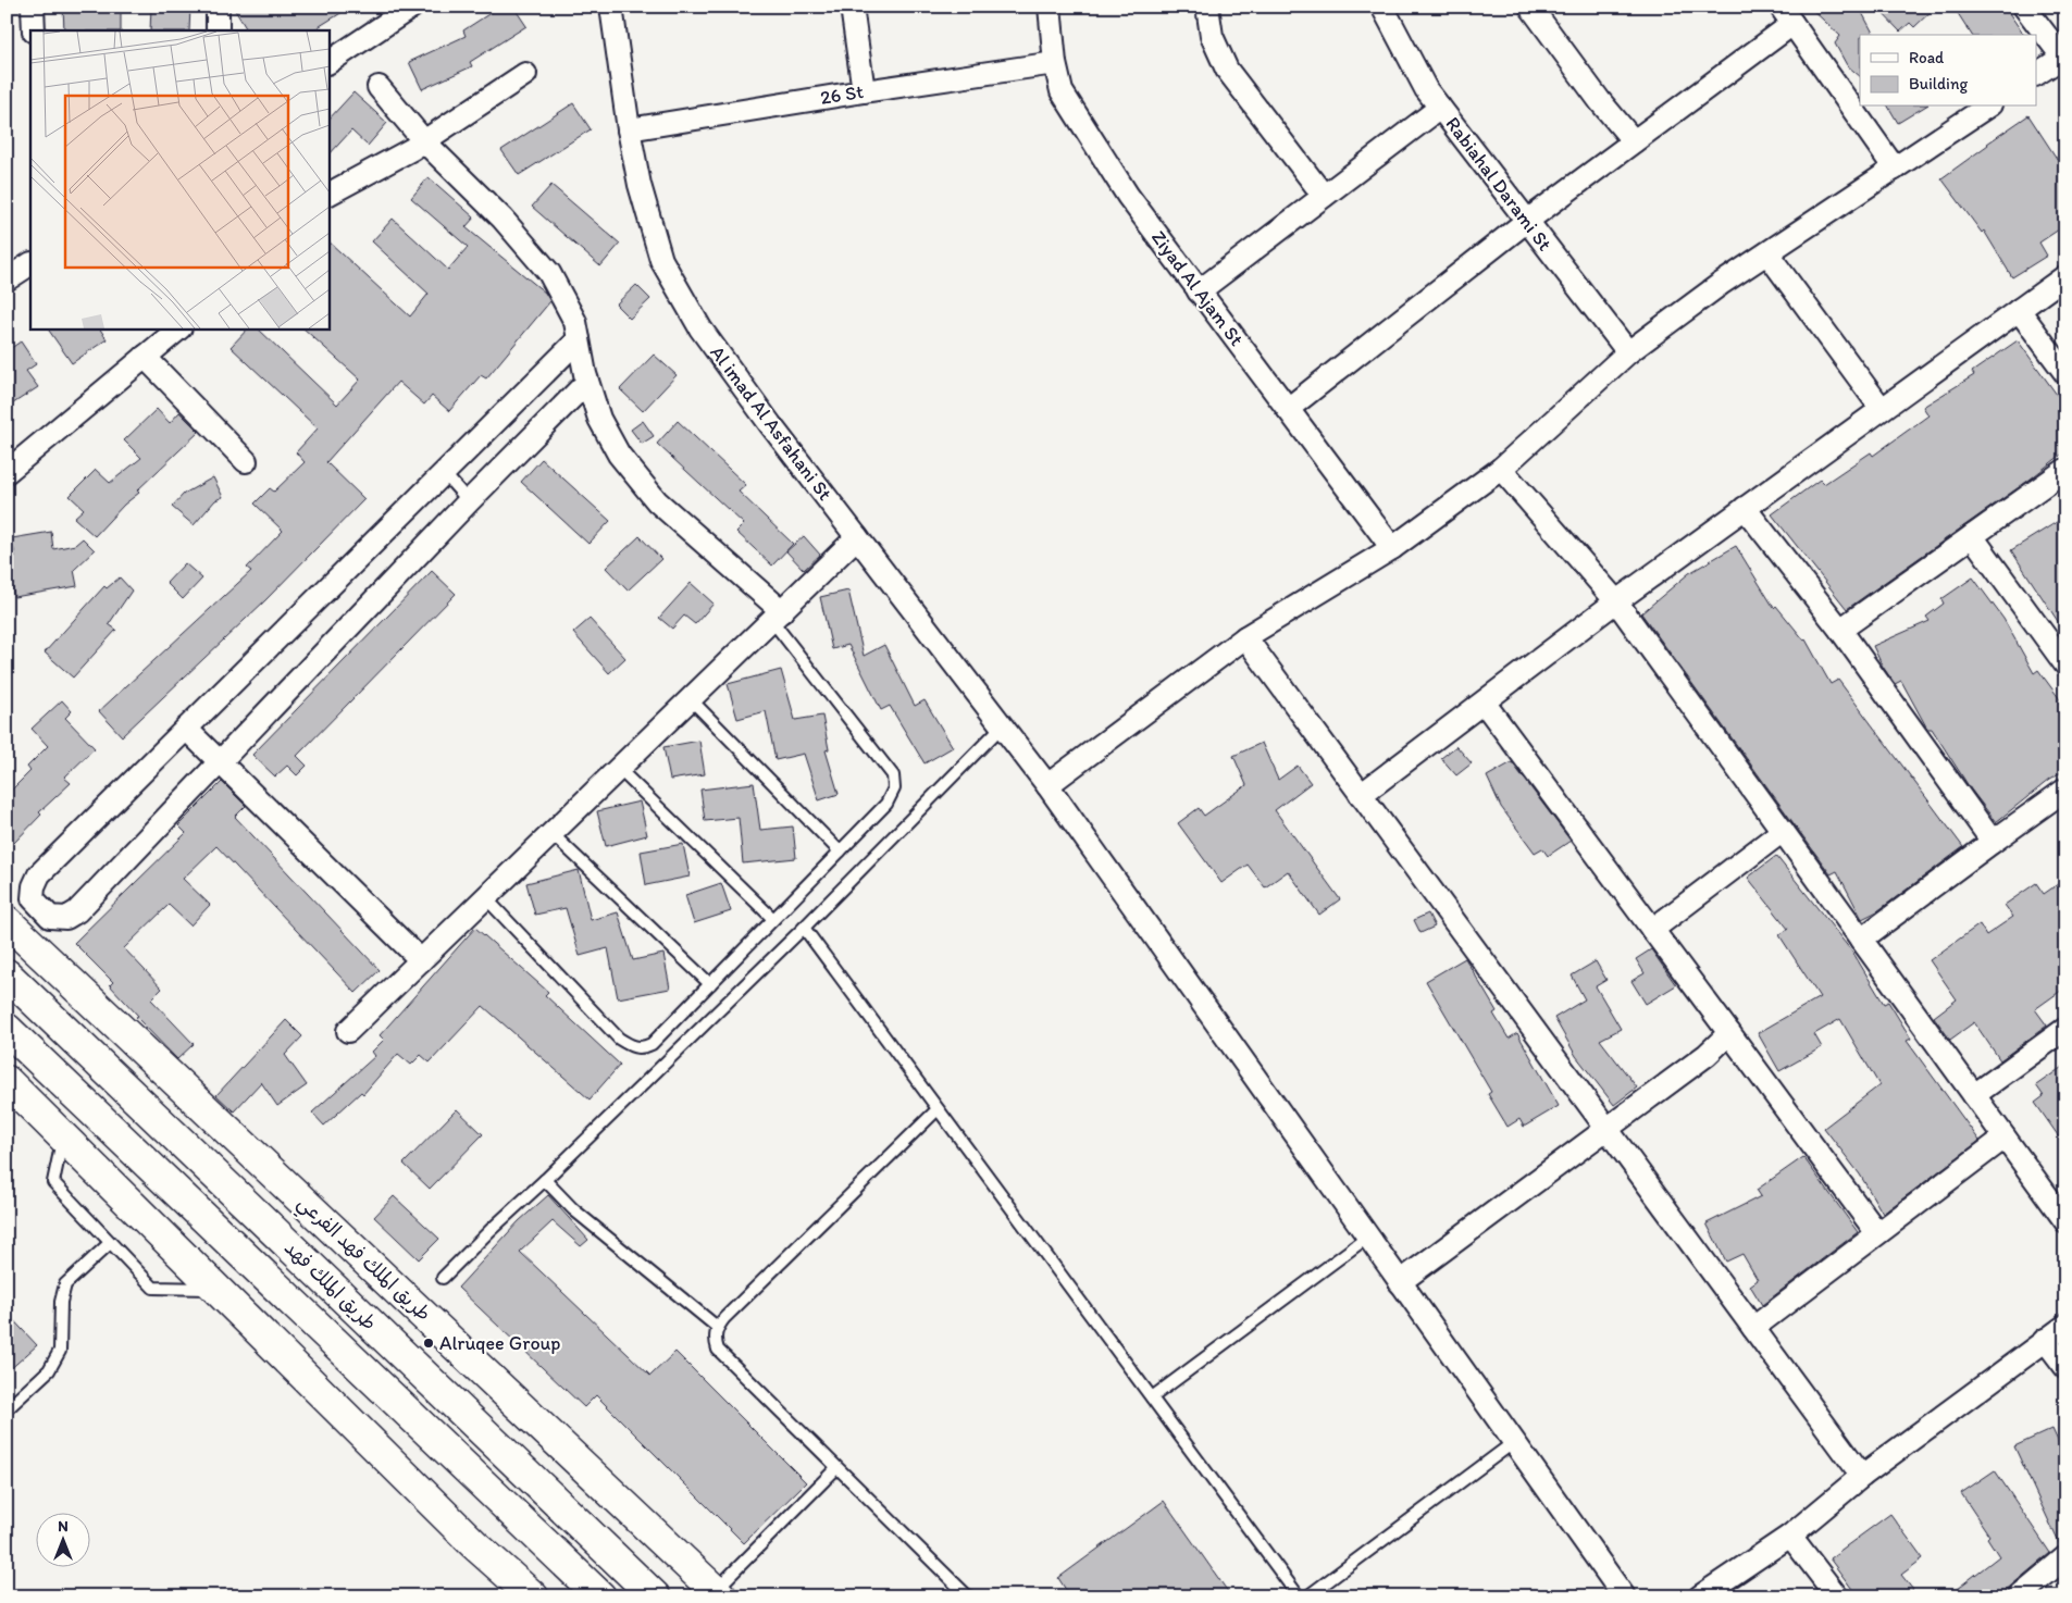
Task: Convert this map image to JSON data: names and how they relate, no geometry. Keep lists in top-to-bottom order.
{
  "streets": {
    "main road": ["طريق الملك فهد الفرعي", "طريق الملك فهد"],
    "street": [
      "26 St",
      "Rabiahal Darami St",
      "Ziyad Al Ajam St",
      "Al imad Al Asfahani St"
    ]
  },
  "crossings": [
    ["26 St", "Ziyad Al Ajam St"],
    ["26 St", "Al imad Al Asfahani St"]
  ],
  "places": ["Alruqee Group"],
  "legend": ["Road", "Building"],
  "north": "top"
}
